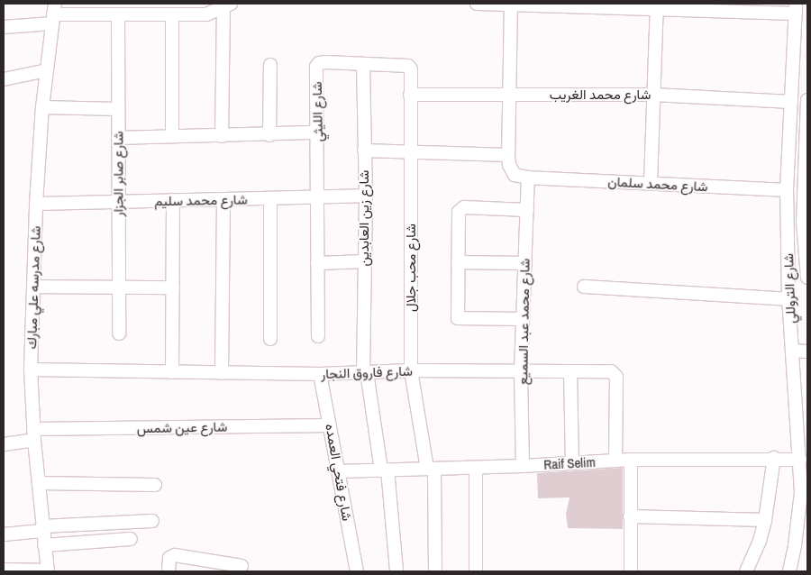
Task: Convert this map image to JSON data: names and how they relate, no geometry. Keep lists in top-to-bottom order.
{
  "streets": {
    "street": [
      "شارع محمد الغريب",
      "شارع الليثي",
      "شارع صابر الجزار",
      "شارع محمد سلمان",
      "شارع محمد سليم",
      "شارع زين العابدين",
      "شارع محب جلال",
      "شارع مدرسه علي مبارك",
      "شارع التروللي",
      "شارع محمد عبد السميع",
      "شارع فاروق النجار",
      "شارع عين شمس",
      "Raif Selim",
      "شارع فتحي العمده"
    ]
  },
  "crossings": [
    ["شارع محمد الغريب", "شارع محب جلال"],
    ["شارع محمد الغريب", "شارع التروللي"],
    ["شارع الليثي", "شارع محمد سليم"],
    ["شارع الليثي", "شارع زين العابدين"],
    ["شارع الليثي", "شارع محب جلال"],
    ["شارع صابر الجزار", "شارع محمد سليم"],
    ["شارع محمد سلمان", "شارع التروللي"],
    ["شارع محمد سلمان", "شارع محمد عبد السميع"],
    ["شارع محمد سليم", "شارع زين العابدين"],
    ["شارع محمد سليم", "شارع مدرسه علي مبارك"],
    ["شارع زين العابدين", "شارع فاروق النجار"],
    ["شارع زين العابدين", "Raif Selim"],
    ["شارع محب جلال", "شارع فاروق النجار"],
    ["شارع محب جلال", "Raif Selim"],
    ["شارع مدرسه علي مبارك", "شارع فاروق النجار"],
    ["شارع مدرسه علي مبارك", "شارع عين شمس"],
    ["شارع التروللي", "Raif Selim"],
    ["شارع محمد عبد السميع", "شارع فاروق النجار"],
    ["شارع محمد عبد السميع", "Raif Selim"],
    ["شارع فاروق النجار", "Raif Selim"],
    ["شارع فاروق النجار", "شارع فتحي العمده"],
    ["شارع عين شمس", "شارع فتحي العمده"],
    ["Raif Selim", "شارع فتحي العمده"]
  ]
}
